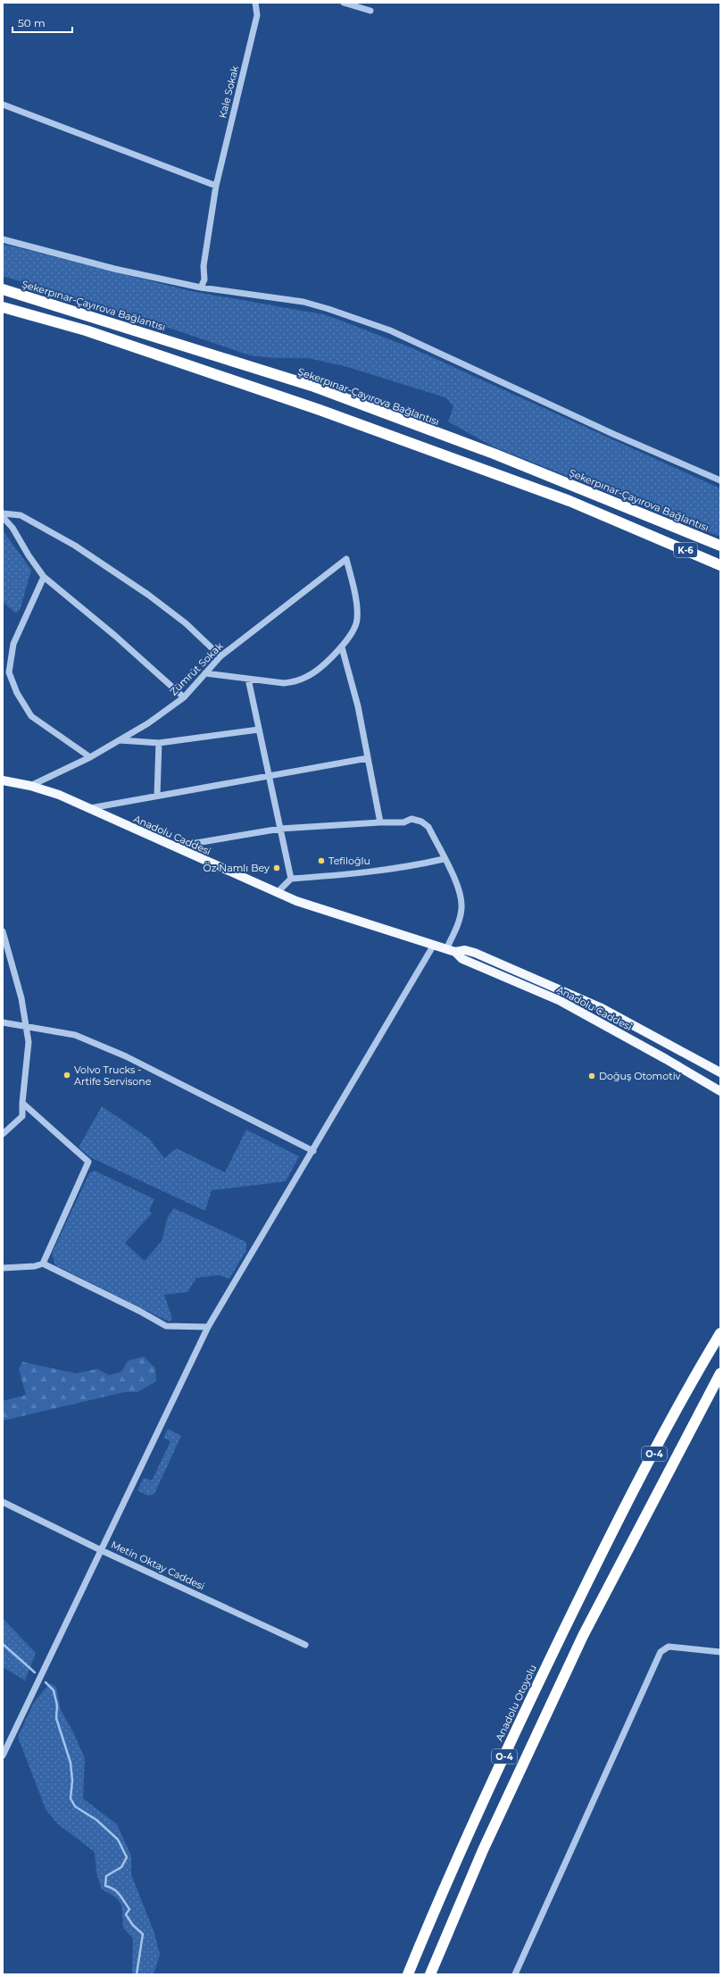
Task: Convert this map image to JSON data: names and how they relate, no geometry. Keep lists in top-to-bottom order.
{
  "streets": {
    "highway": [
      "Şekerpınar-Çayırova Bağlantısı",
      "K-6",
      "O-4",
      "Anadolu Otoyolu"
    ],
    "main road": ["Anadolu Caddesi"],
    "street": ["Kale Sokak", "Zümrüt Sokak", "Metin Oktay Caddesi"]
  },
  "crossings": [
    ["Zümrüt Sokak", "Anadolu Caddesi"]
  ],
  "places": [
    "Tefiloğlu",
    "Öz Namlı Bey",
    "Volvo Trucks - Artife Servisone",
    "Doğuş Otomotiv"
  ],
  "scale_bar": "50 m"
}
